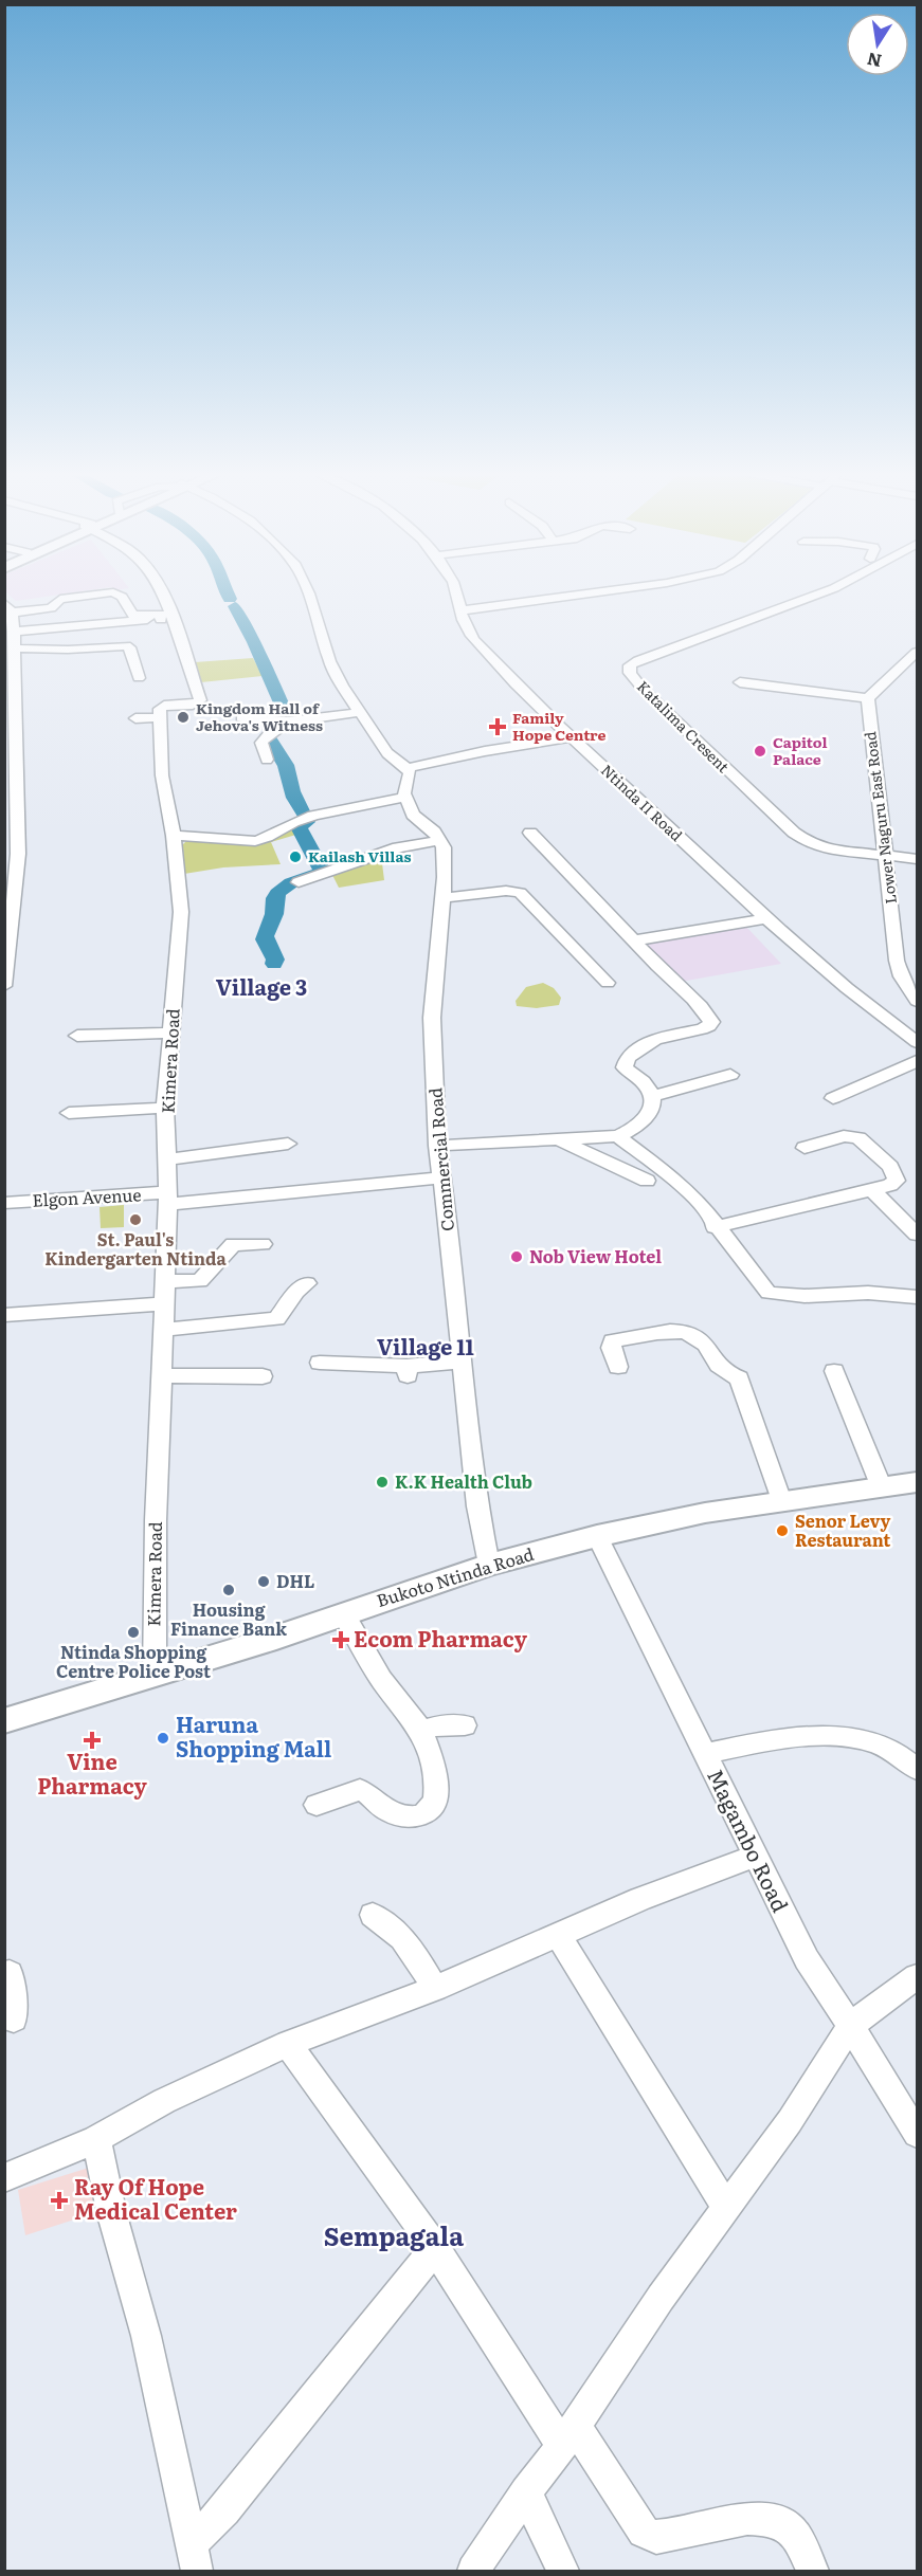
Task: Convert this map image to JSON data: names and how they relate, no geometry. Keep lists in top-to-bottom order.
{
  "streets": {
    "main road": ["Bukoto Ntinda Road"],
    "street": [
      "Katalima Cresent",
      "Ntinda II Road",
      "Lower Naguru East Road",
      "Kimera Road",
      "Commercial Road",
      "Elgon Avenue",
      "Magambo Road"
    ]
  },
  "crossings": [
    ["Katalima Cresent", "Lower Naguru East Road"],
    ["Kimera Road", "Elgon Avenue"],
    ["Kimera Road", "Bukoto Ntinda Road"],
    ["Commercial Road", "Elgon Avenue"],
    ["Commercial Road", "Bukoto Ntinda Road"],
    ["Bukoto Ntinda Road", "Magambo Road"]
  ],
  "districts": ["Village 3", "Village 11", "Sempagala"],
  "places": {
    "other": [
      "Kingdom Hall of Jehova's Witness",
      "Capitol Palace",
      "Kailash Villas",
      "St. Paul's Kindergarten Ntinda",
      "Nob View Hotel",
      "K.K Health Club",
      "Senor Levy Restaurant",
      "DHL",
      "Housing Finance Bank",
      "Ntinda Shopping Centre Police Post",
      "Haruna Shopping Mall"
    ],
    "health": [
      "Family Hope Centre",
      "Ecom Pharmacy",
      "Vine Pharmacy",
      "Ray Of Hope Medical Center"
    ]
  },
  "north": "bottom"
}
